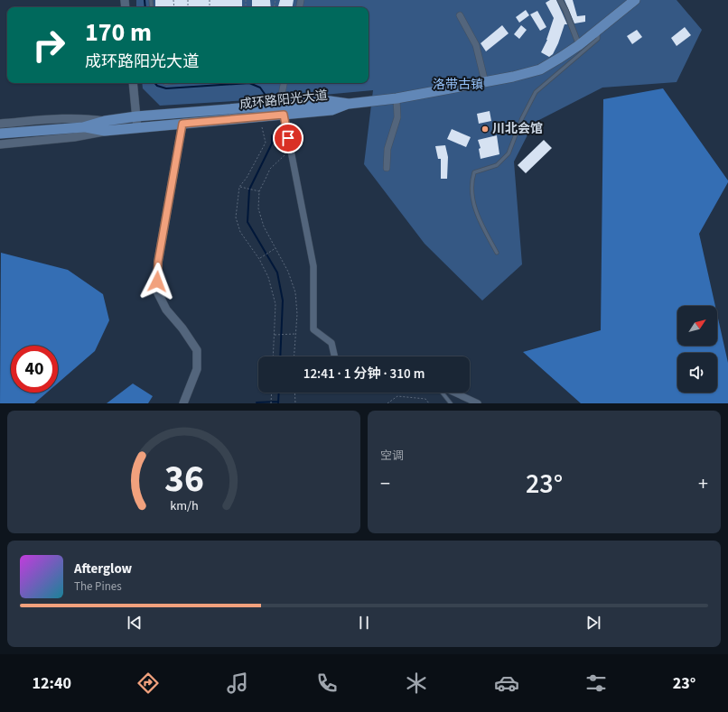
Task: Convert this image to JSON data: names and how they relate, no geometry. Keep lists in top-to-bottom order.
{
  "streets": {
    "main road": ["成环路阳光大道"]
  },
  "parks": ["洛带古镇"],
  "places": ["川北会馆"],
  "north": "top right",
  "page": {
    "turn": ["170 m", "成环路阳光大道"],
    "limit": "40",
    "trip": "12:41 · 1 分钟 · 310 m",
    "tile": "空调",
    "heat": ["−", "23°", "+"],
    "song": ["Afterglow", "The Pines"],
    "tabs": ["12:40", "23°"],
    "gauge": ["36", "km/h"]
  }
}
